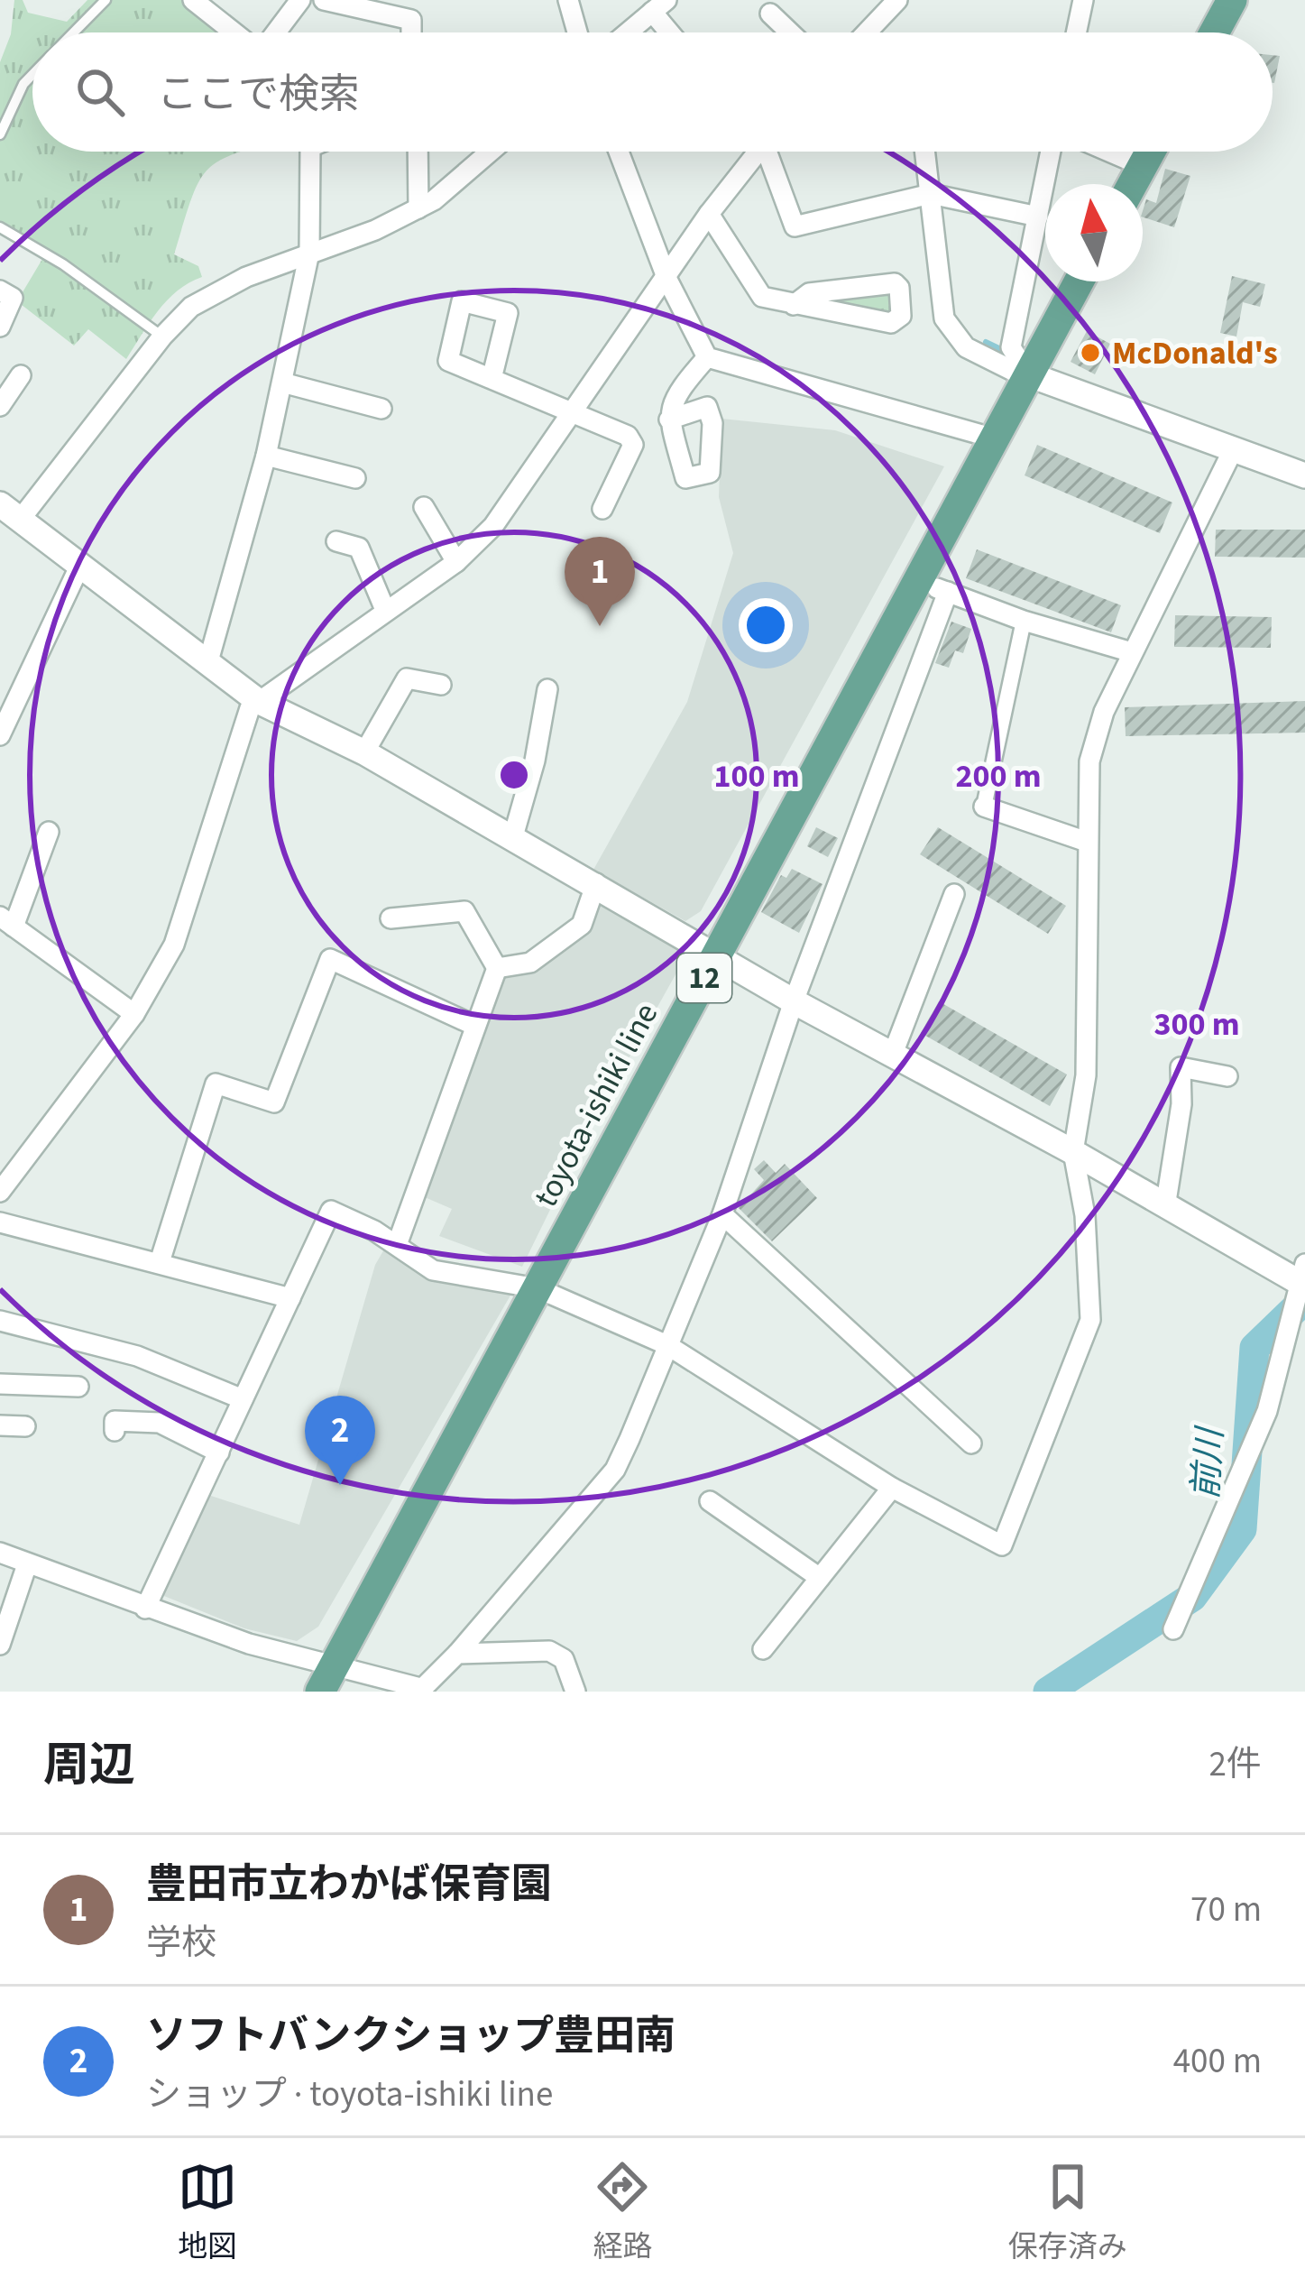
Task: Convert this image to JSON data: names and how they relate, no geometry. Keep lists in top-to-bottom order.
{
  "streets": {
    "main road": ["12", "toyota-ishiki line"]
  },
  "water": ["前川"],
  "places": ["McDonald's"],
  "north": "top",
  "page": {
    "search": "ここで検索",
    "pins": ["1", "2"],
    "heading": ["周辺", "2件"],
    "list": [
      {
        "mark": "1",
        "name": "豊田市立わかば保育園",
        "note": "学校",
        "value": "70 m"
      },
      {
        "mark": "2",
        "name": "ソフトバンクショップ豊田南",
        "note": "ショップ · toyota-ishiki line",
        "value": "400 m"
      }
    ],
    "nav": ["地図", "経路", "保存済み"]
  },
  "rings": ["100 m", "200 m", "300 m"]
}
